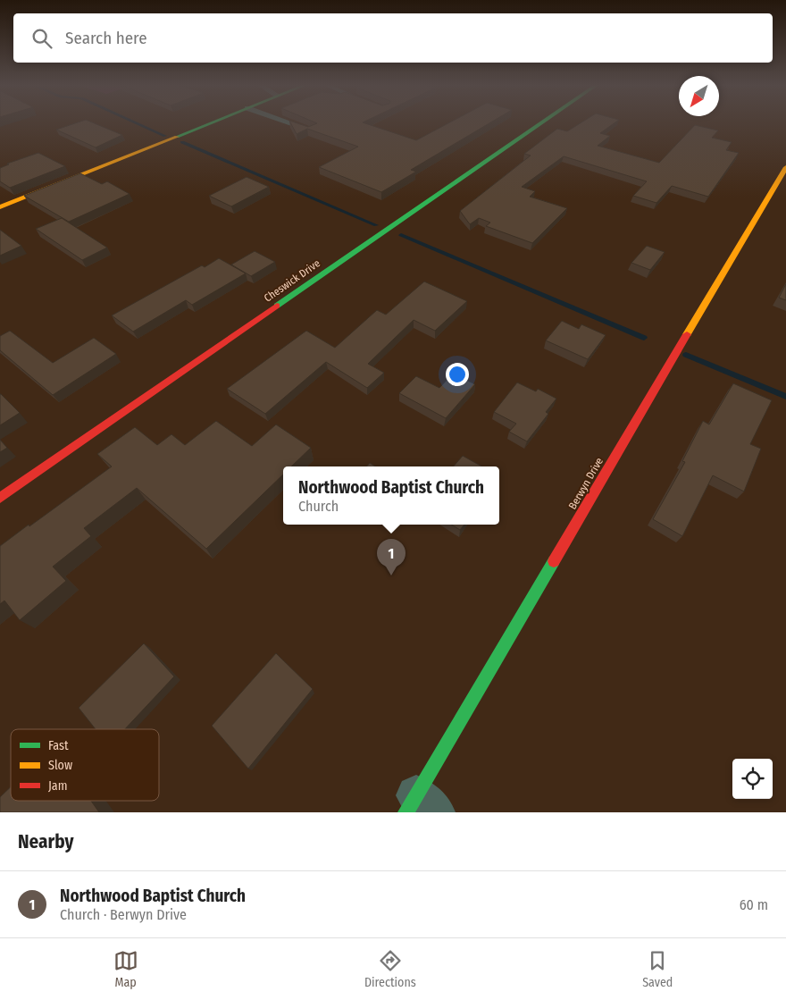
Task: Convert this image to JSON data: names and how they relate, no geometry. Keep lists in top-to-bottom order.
{
  "streets": {
    "street": ["Cheswick Drive", "Berwyn Drive"]
  },
  "legend": ["Fast", "Slow", "Jam"],
  "north": "bottom left",
  "page": {
    "search": "Search here",
    "popup": ["Northwood Baptist Church", "Church"],
    "pins": "1",
    "heading": "Nearby",
    "list": [
      {
        "mark": "1",
        "name": "Northwood Baptist Church",
        "note": "Church · Berwyn Drive",
        "value": "60 m"
      }
    ],
    "nav": ["Map", "Directions", "Saved"]
  }
}
